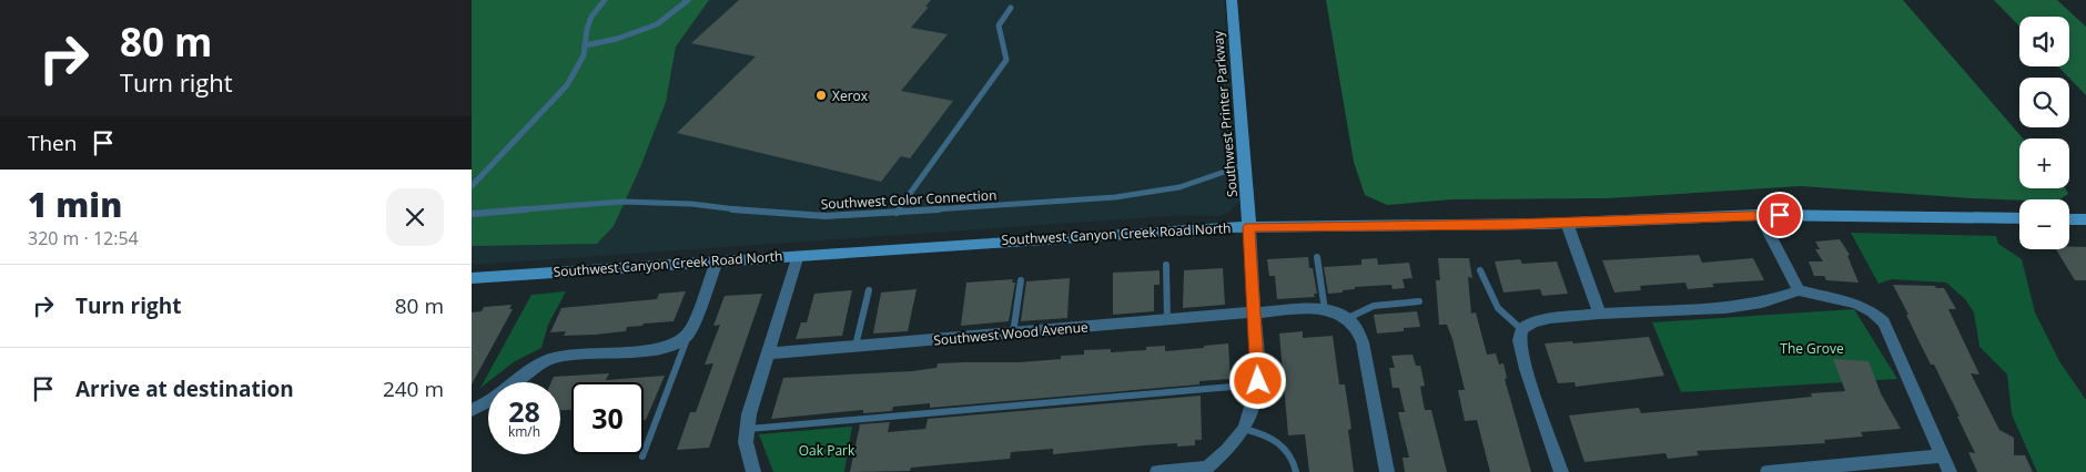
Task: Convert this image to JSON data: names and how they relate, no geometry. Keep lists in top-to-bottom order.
{
  "streets": {
    "main road": ["Southwest Printer Parkway", "Southwest Canyon Creek Road North"],
    "street": ["Southwest Wood Avenue"],
    "lane": ["Southwest Color Connection"]
  },
  "crossings": [
    ["Southwest Printer Parkway", "Southwest Color Connection"],
    ["Southwest Printer Parkway", "Southwest Canyon Creek Road North"]
  ],
  "parks": ["The Grove", "Oak Park"],
  "places": ["Xerox"],
  "page": {
    "turn": ["80 m", "Turn right"],
    "map_buttons": ["+", "−"],
    "then": "Then",
    "heading": ["1 min", "320 m · 12:54"],
    "list": [
      {
        "name": "Turn right",
        "value": "80 m"
      },
      {
        "name": "Arrive at destination",
        "value": "240 m"
      }
    ],
    "speed": "28 km/h",
    "limit": "30"
  }
}
